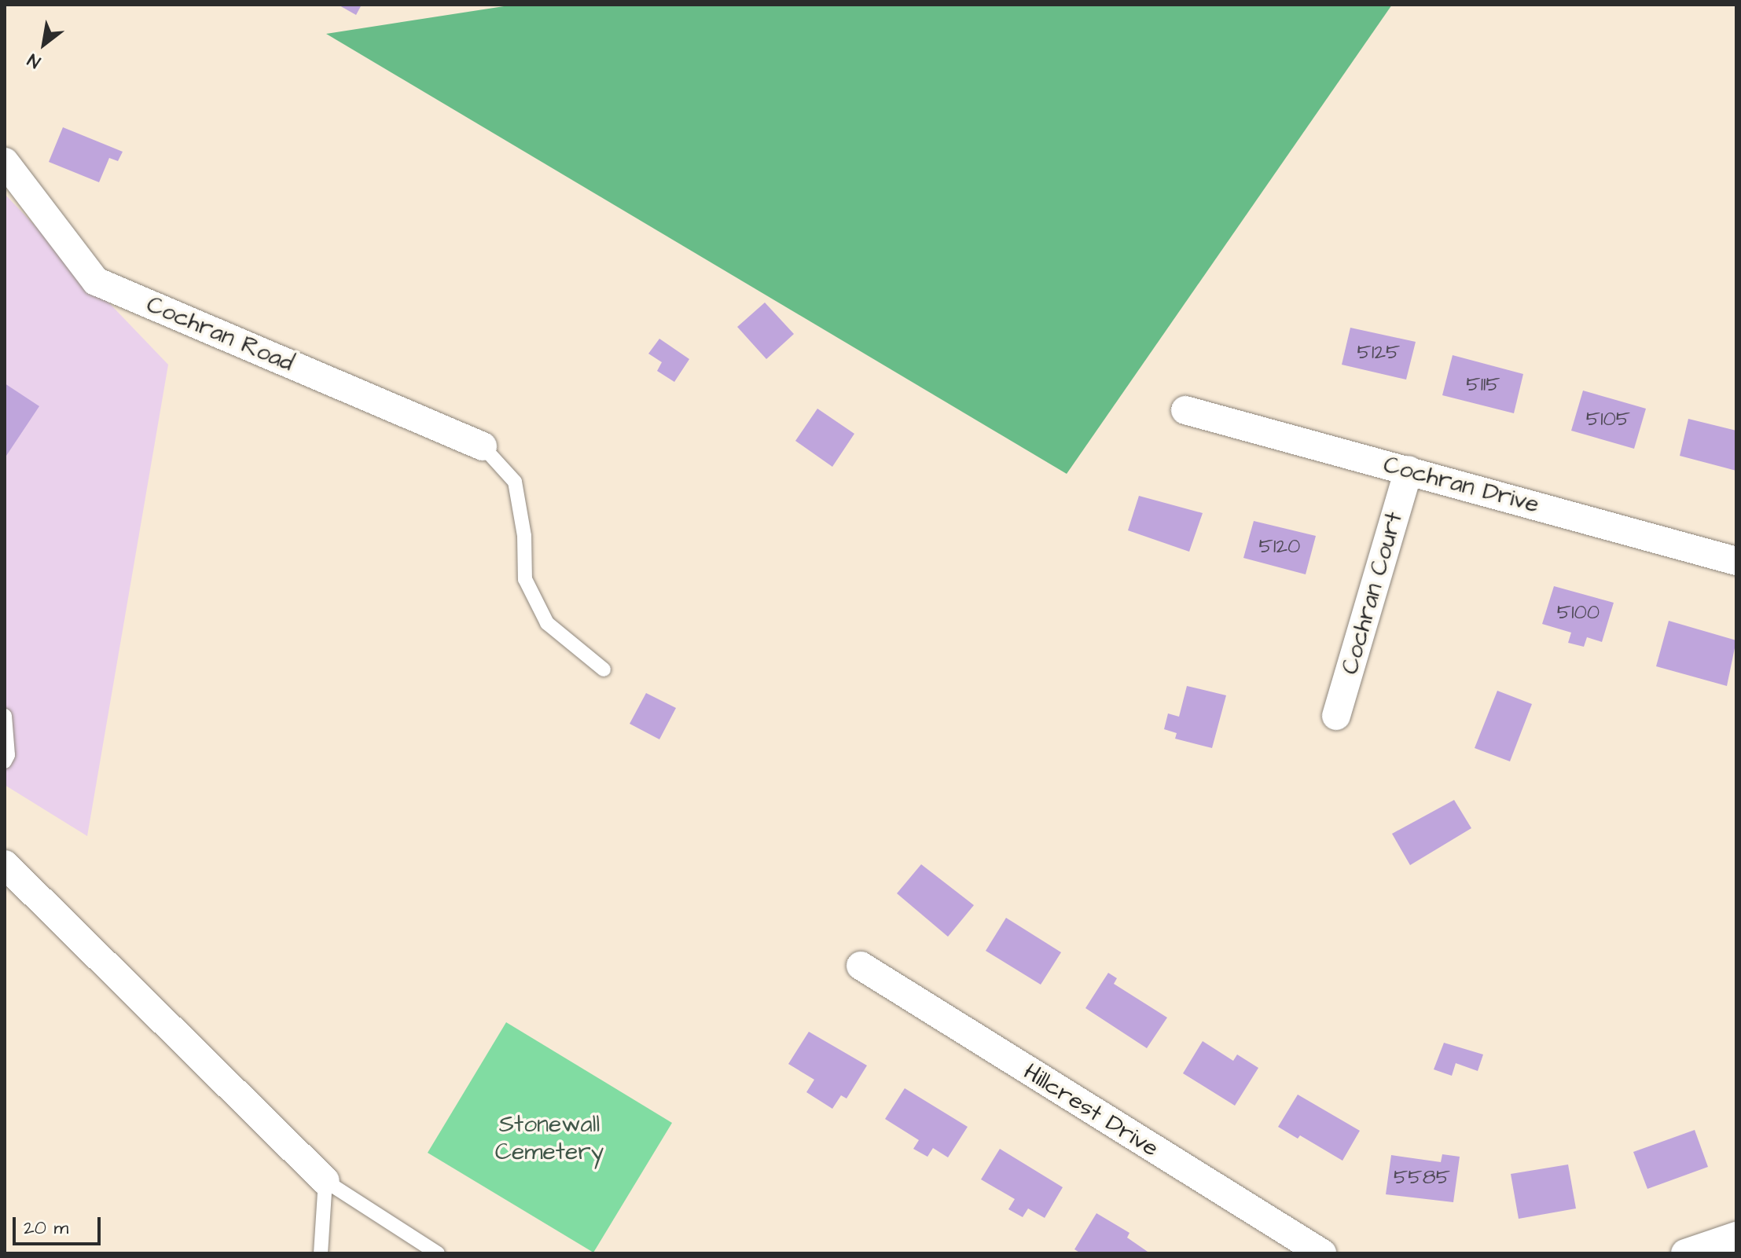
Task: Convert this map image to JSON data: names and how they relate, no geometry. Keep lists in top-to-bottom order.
{
  "streets": {
    "street": [
      "Cochran Road",
      "Cochran Drive",
      "Cochran Court",
      "Hillcrest Drive"
    ]
  },
  "crossings": [
    ["Cochran Drive", "Cochran Court"]
  ],
  "parks": ["Stonewall Cemetery"],
  "house_numbers": [
    "5125",
    "5115",
    "5105",
    "5120",
    "5100",
    "5585"
  ],
  "scale_bar": "20 m",
  "north": "bottom left"
}
